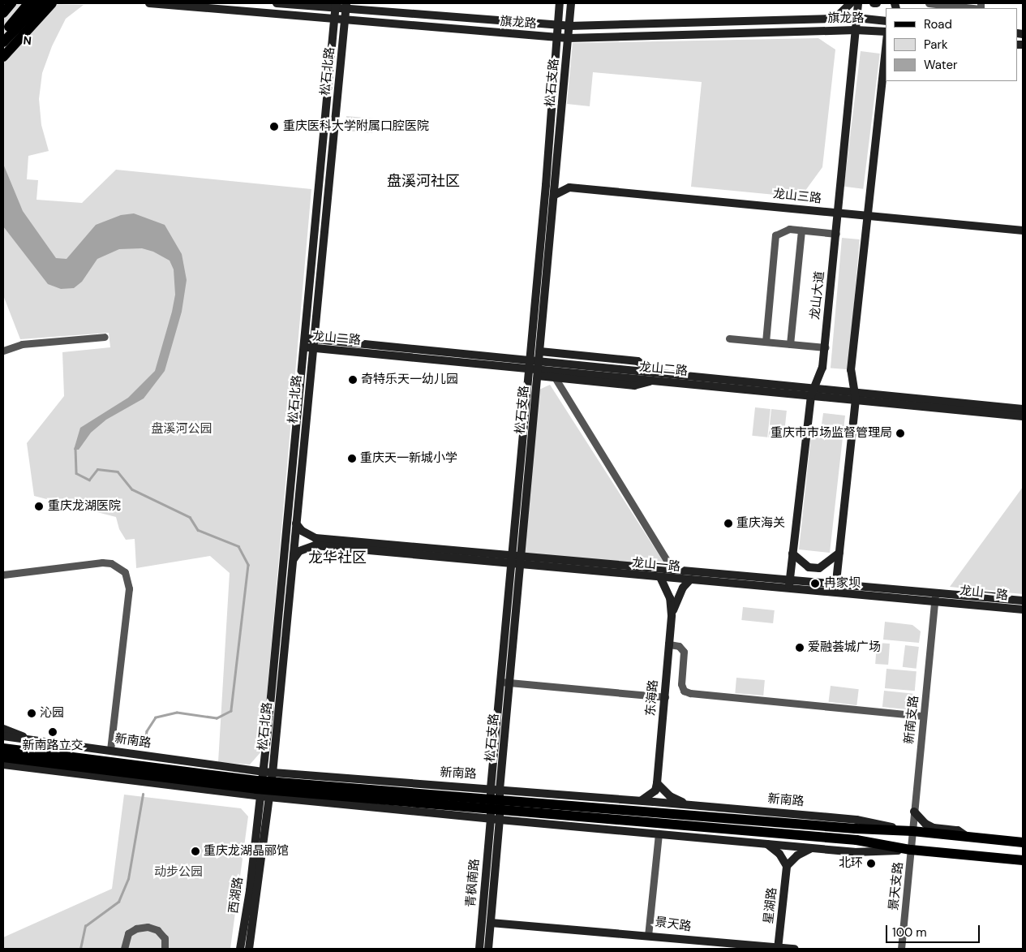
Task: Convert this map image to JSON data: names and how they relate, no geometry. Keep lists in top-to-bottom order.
{
  "streets": {
    "main road": [
      "旗龙路",
      "松石北路",
      "松石支路",
      "龙山三路",
      "龙山大道",
      "龙山二路",
      "龙山一路",
      "东海路",
      "新南路",
      "青枫南路",
      "西湖路",
      "星湖路",
      "景天路"
    ],
    "street": ["新南支路", "景天支路"]
  },
  "crossings": [
    ["旗龙路", "松石北路"],
    ["旗龙路", "松石支路"],
    ["旗龙路", "龙山大道"],
    ["松石北路", "龙山二路"],
    ["松石北路", "龙山一路"],
    ["松石北路", "新南路"],
    ["松石北路", "西湖路"],
    ["松石支路", "龙山二路"],
    ["松石支路", "龙山一路"],
    ["松石支路", "新南路"],
    ["松石支路", "青枫南路"],
    ["龙山三路", "龙山大道"],
    ["龙山大道", "龙山二路"],
    ["龙山大道", "龙山一路"],
    ["龙山一路", "东海路"],
    ["龙山一路", "新南支路"],
    ["新南支路", "新南路"],
    ["新南支路", "景天支路"],
    ["星湖路", "景天路"]
  ],
  "districts": ["盘溪河社区", "龙华社区"],
  "parks": ["盘溪河公园", "动步公园"],
  "places": [
    "重庆医科大学附属口腔医院",
    "奇特乐天一幼儿园",
    "重庆市市场监督管理局",
    "重庆天一新城小学",
    "重庆龙湖医院",
    "重庆海关",
    "冉家坝",
    "爱融荟城广场",
    "沁园",
    "新南路立交",
    "重庆龙湖晶郦馆",
    "北环"
  ],
  "legend": ["Road", "Park", "Water"],
  "scale_bar": "100 m",
  "north": "bottom"
}
